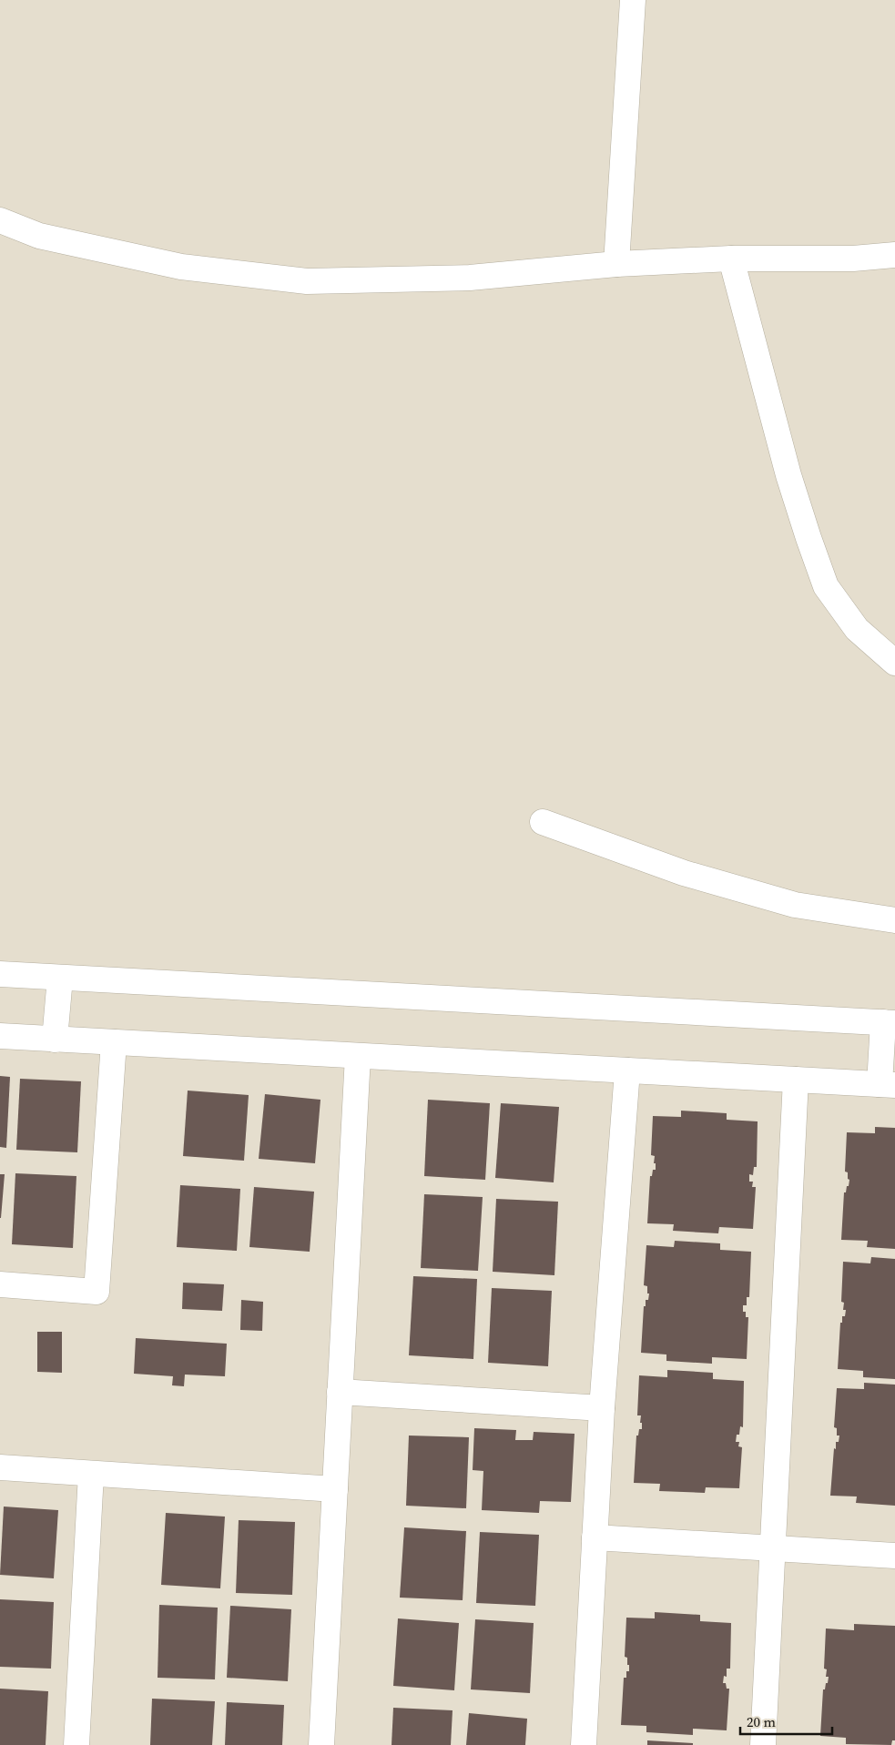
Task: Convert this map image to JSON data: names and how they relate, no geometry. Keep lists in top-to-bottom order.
{
  "scale_bar": "20 m"
}
